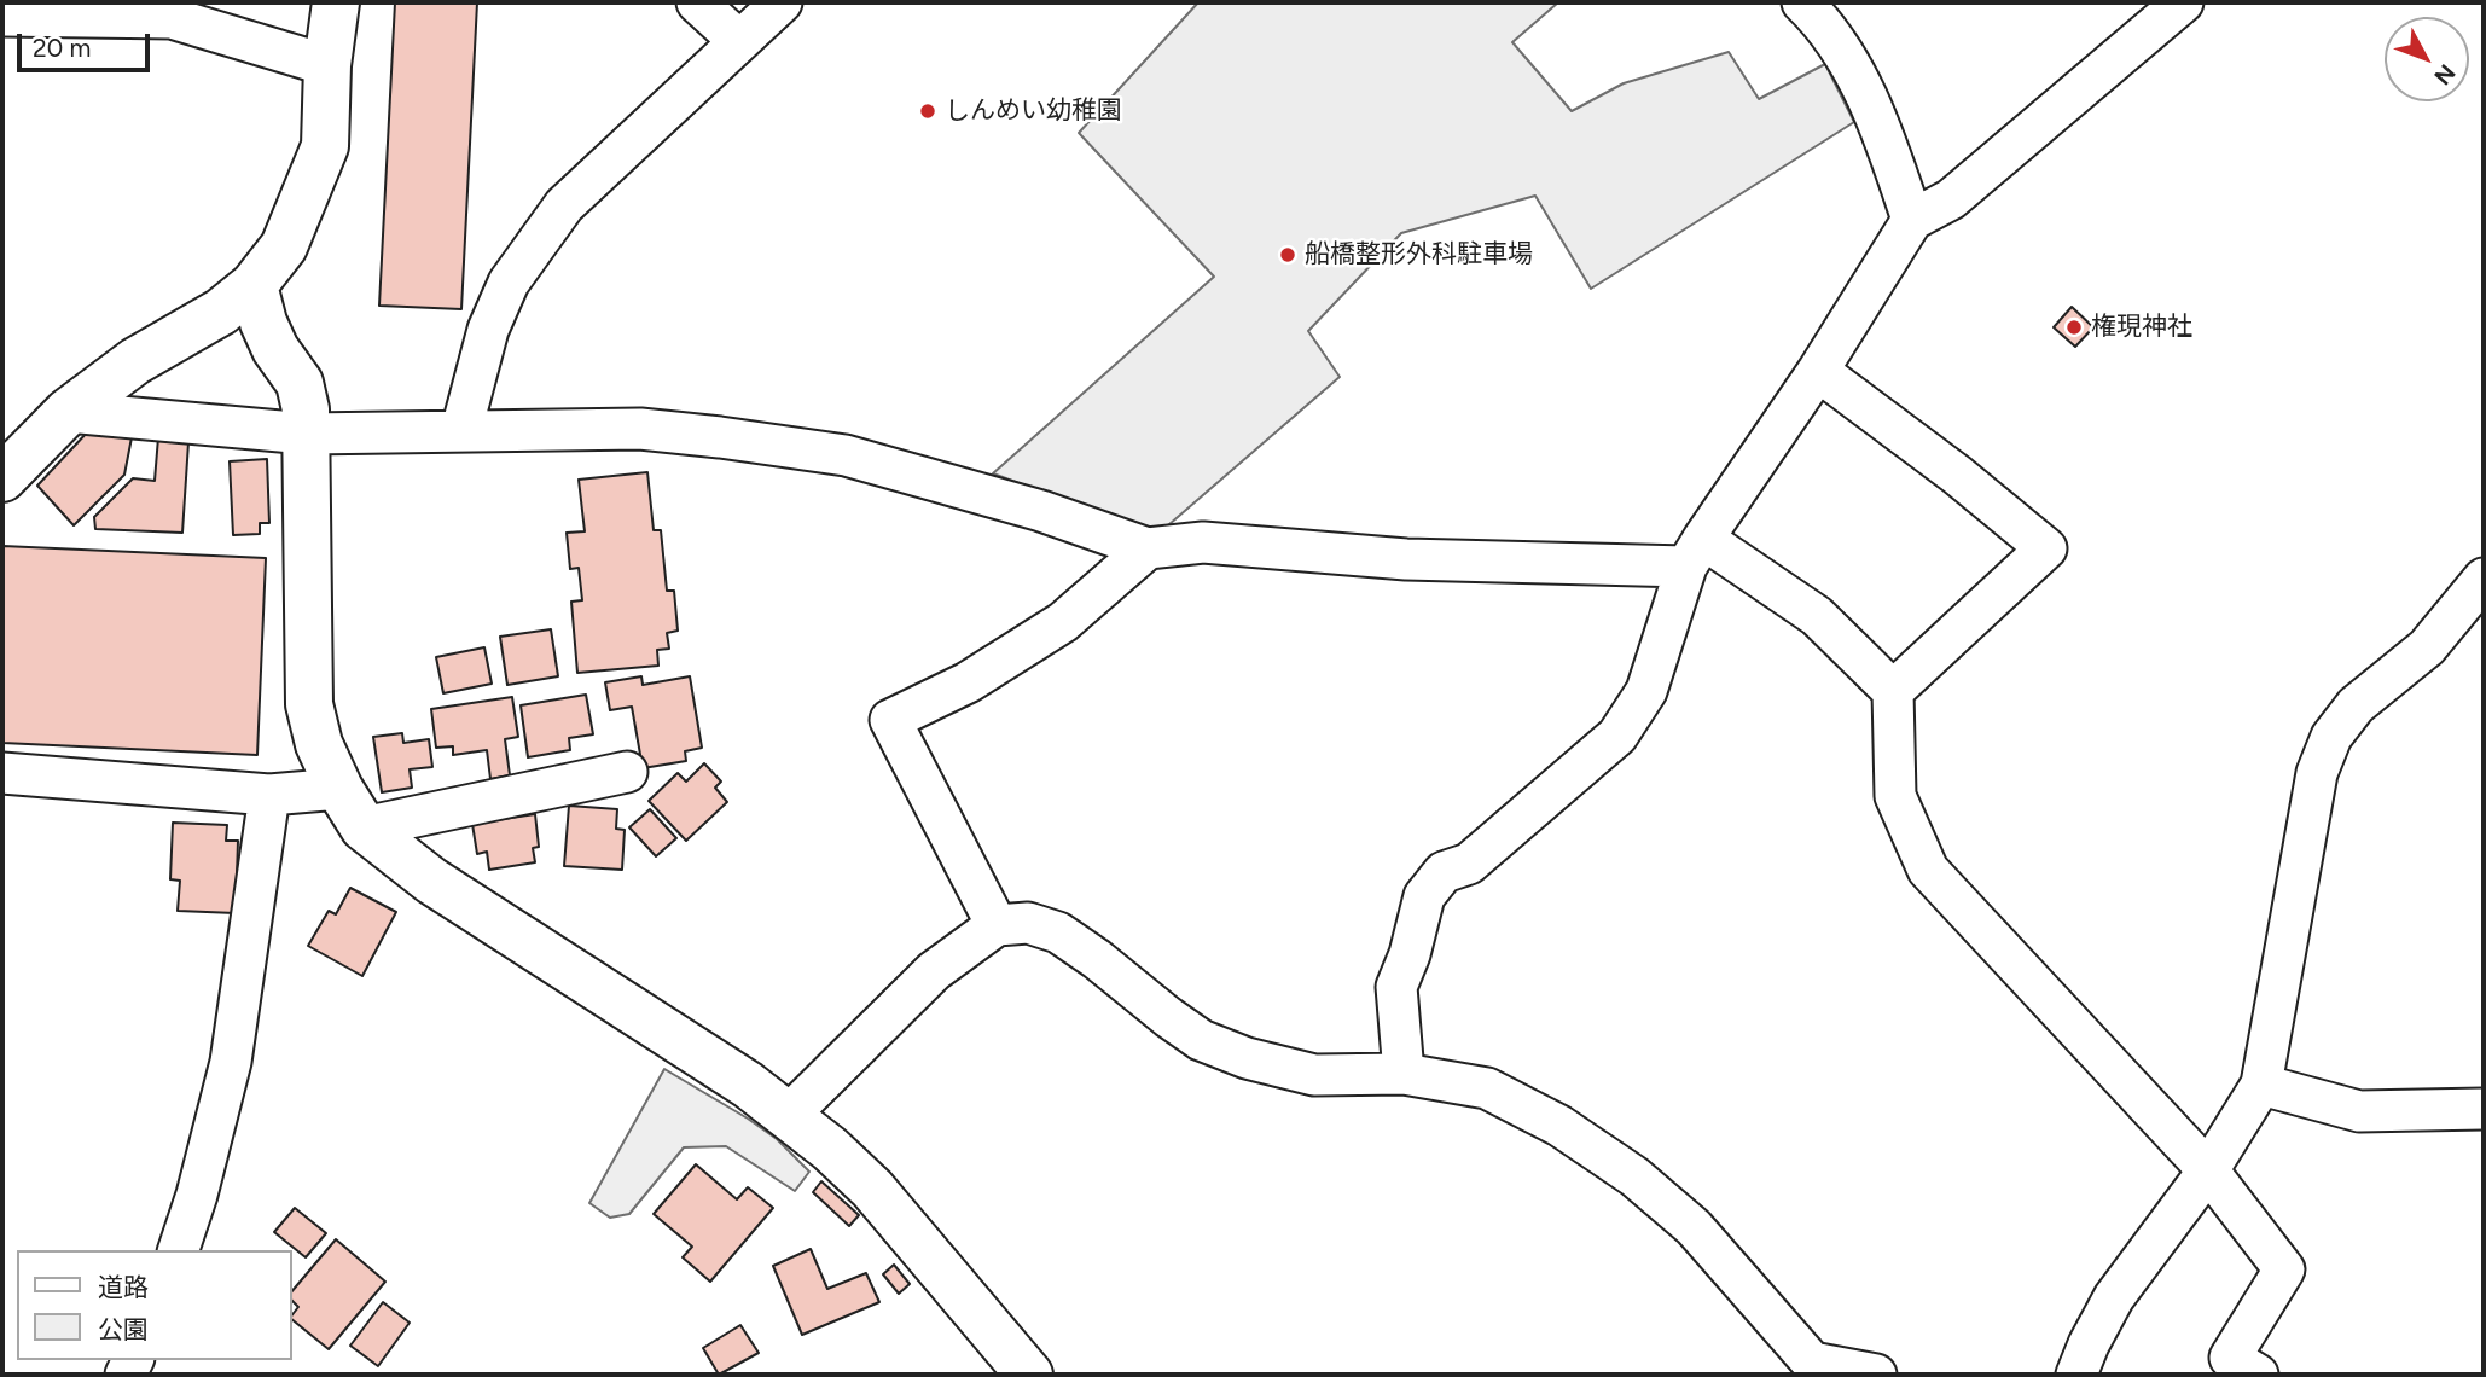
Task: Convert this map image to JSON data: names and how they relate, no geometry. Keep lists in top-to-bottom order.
{
  "places": ["しんめい幼稚園", "船橋整形外科駐車場", "権現神社"],
  "legend": ["道路", "公園"],
  "scale_bar": "20 m",
  "north": "bottom right"
}
